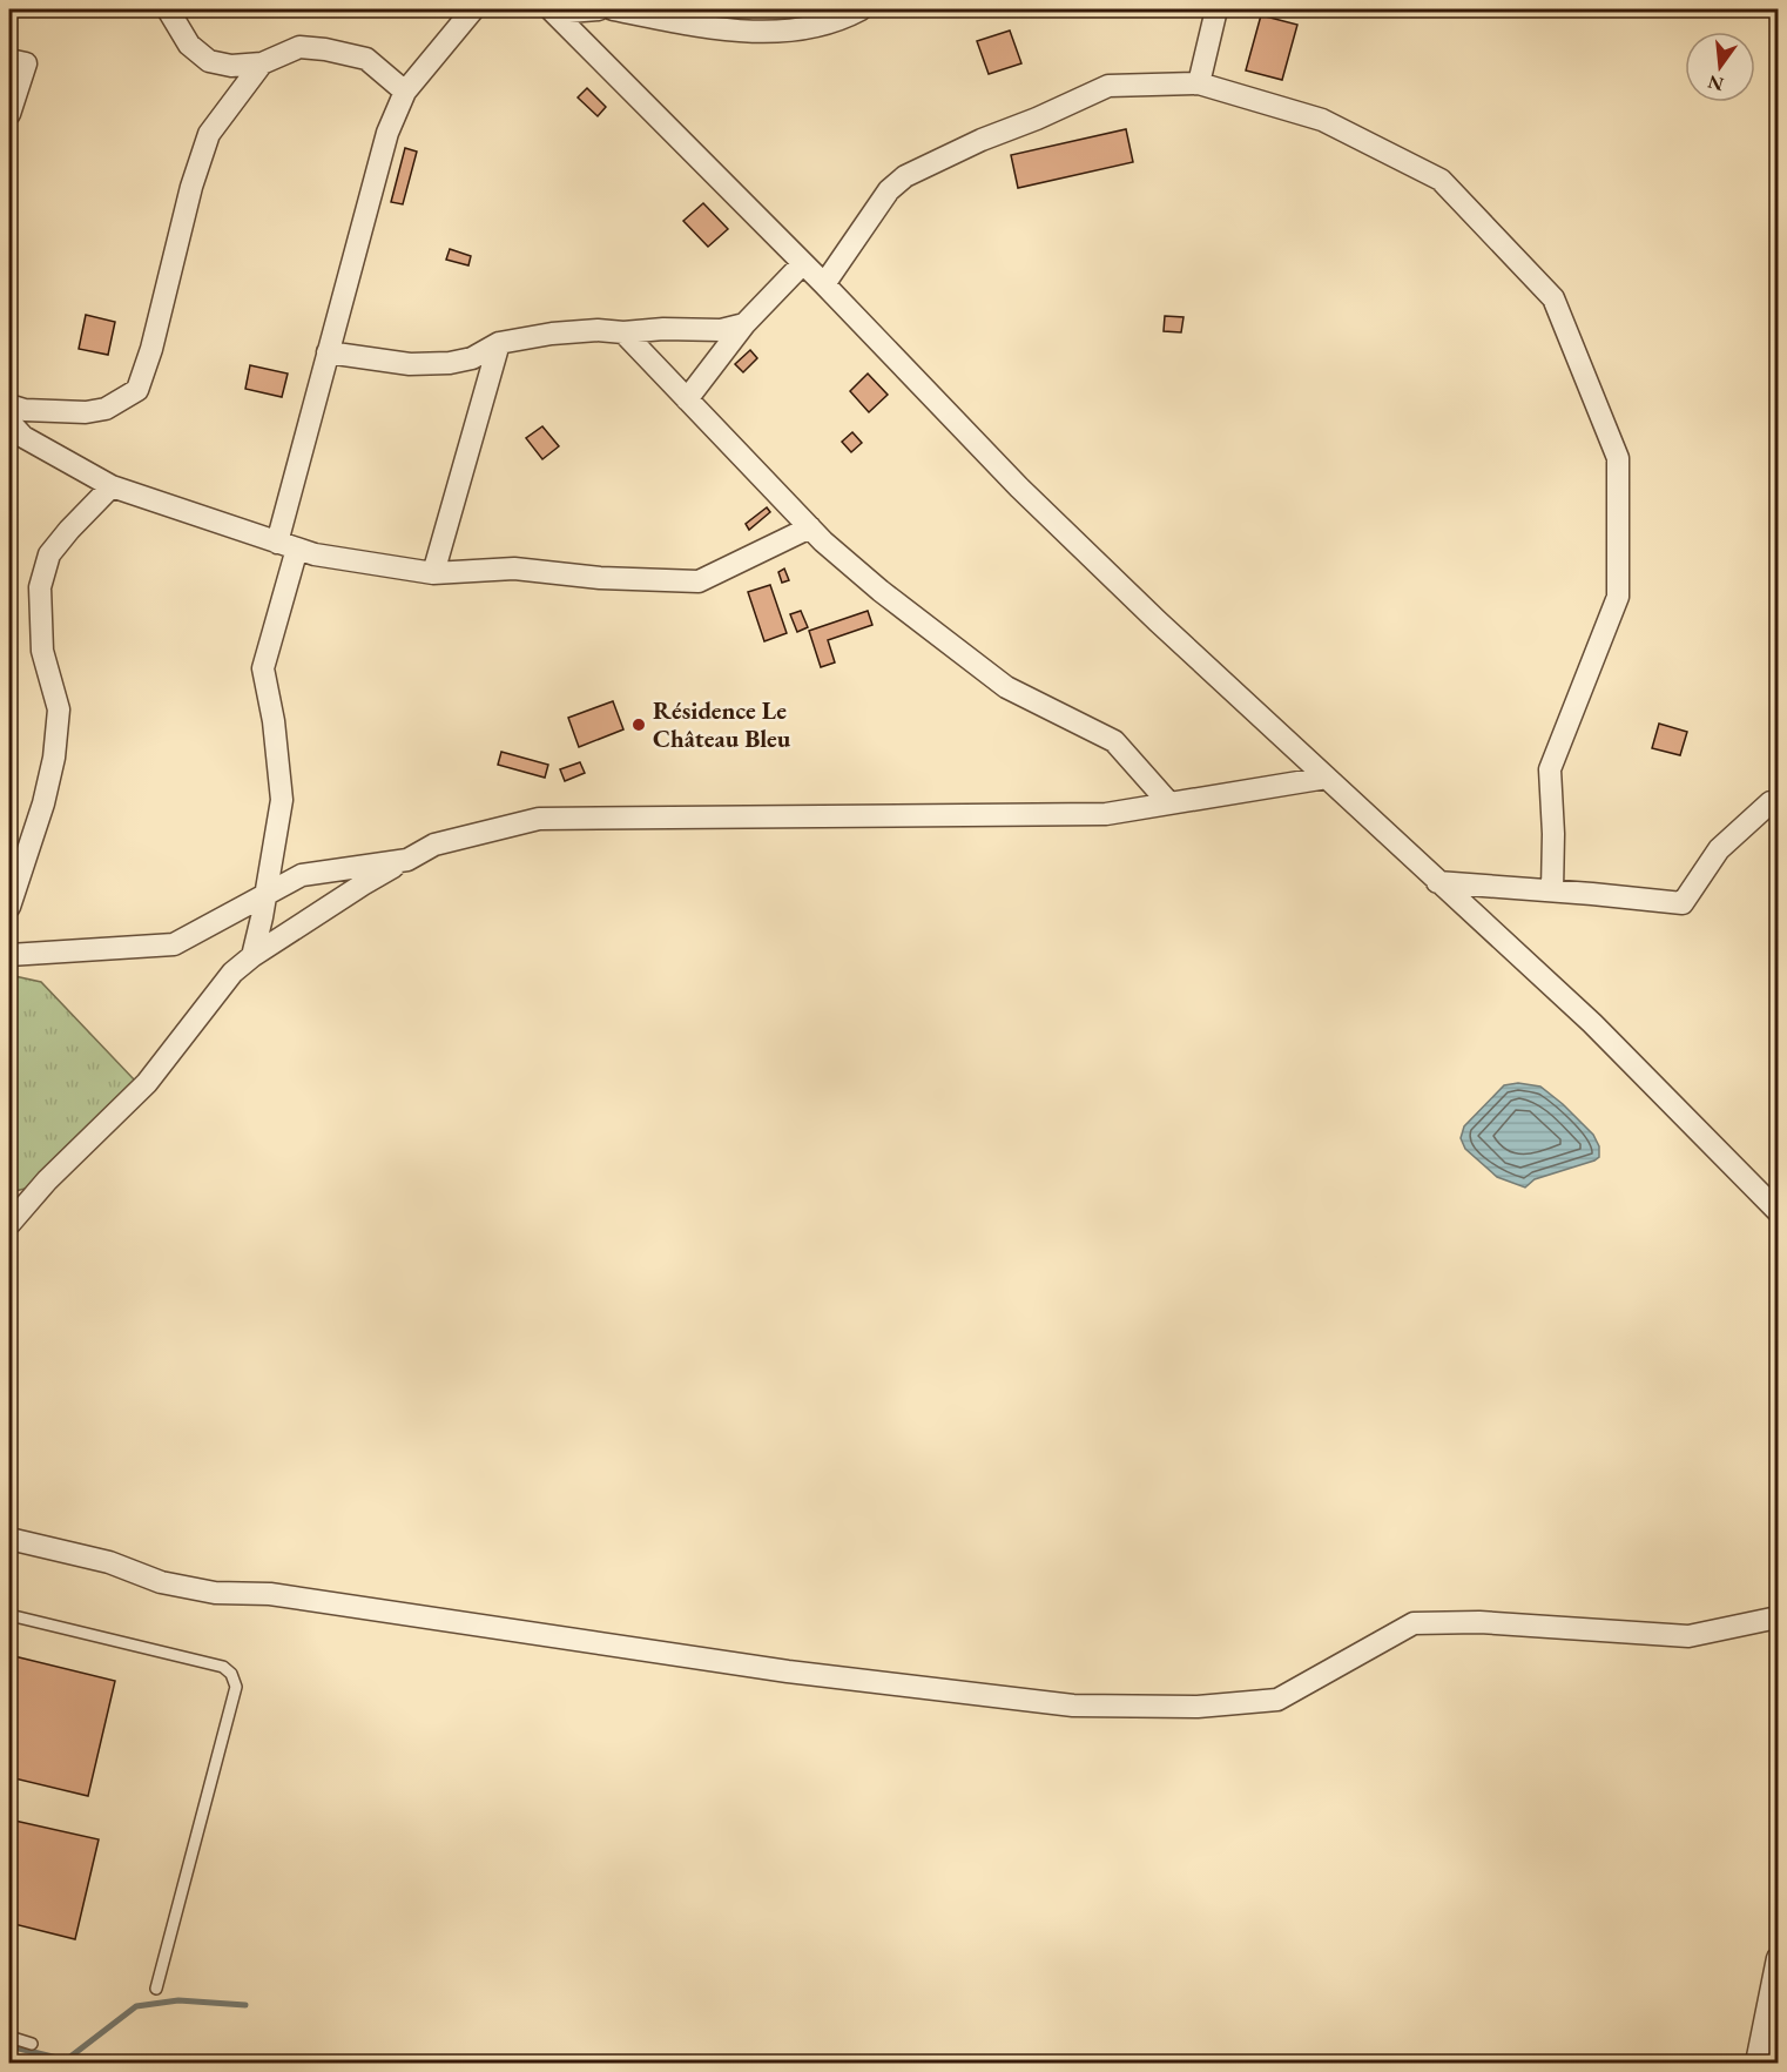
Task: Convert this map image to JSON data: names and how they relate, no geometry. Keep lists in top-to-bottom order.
{
  "places": ["Résidence Le Château Bleu"],
  "north": "bottom"
}
